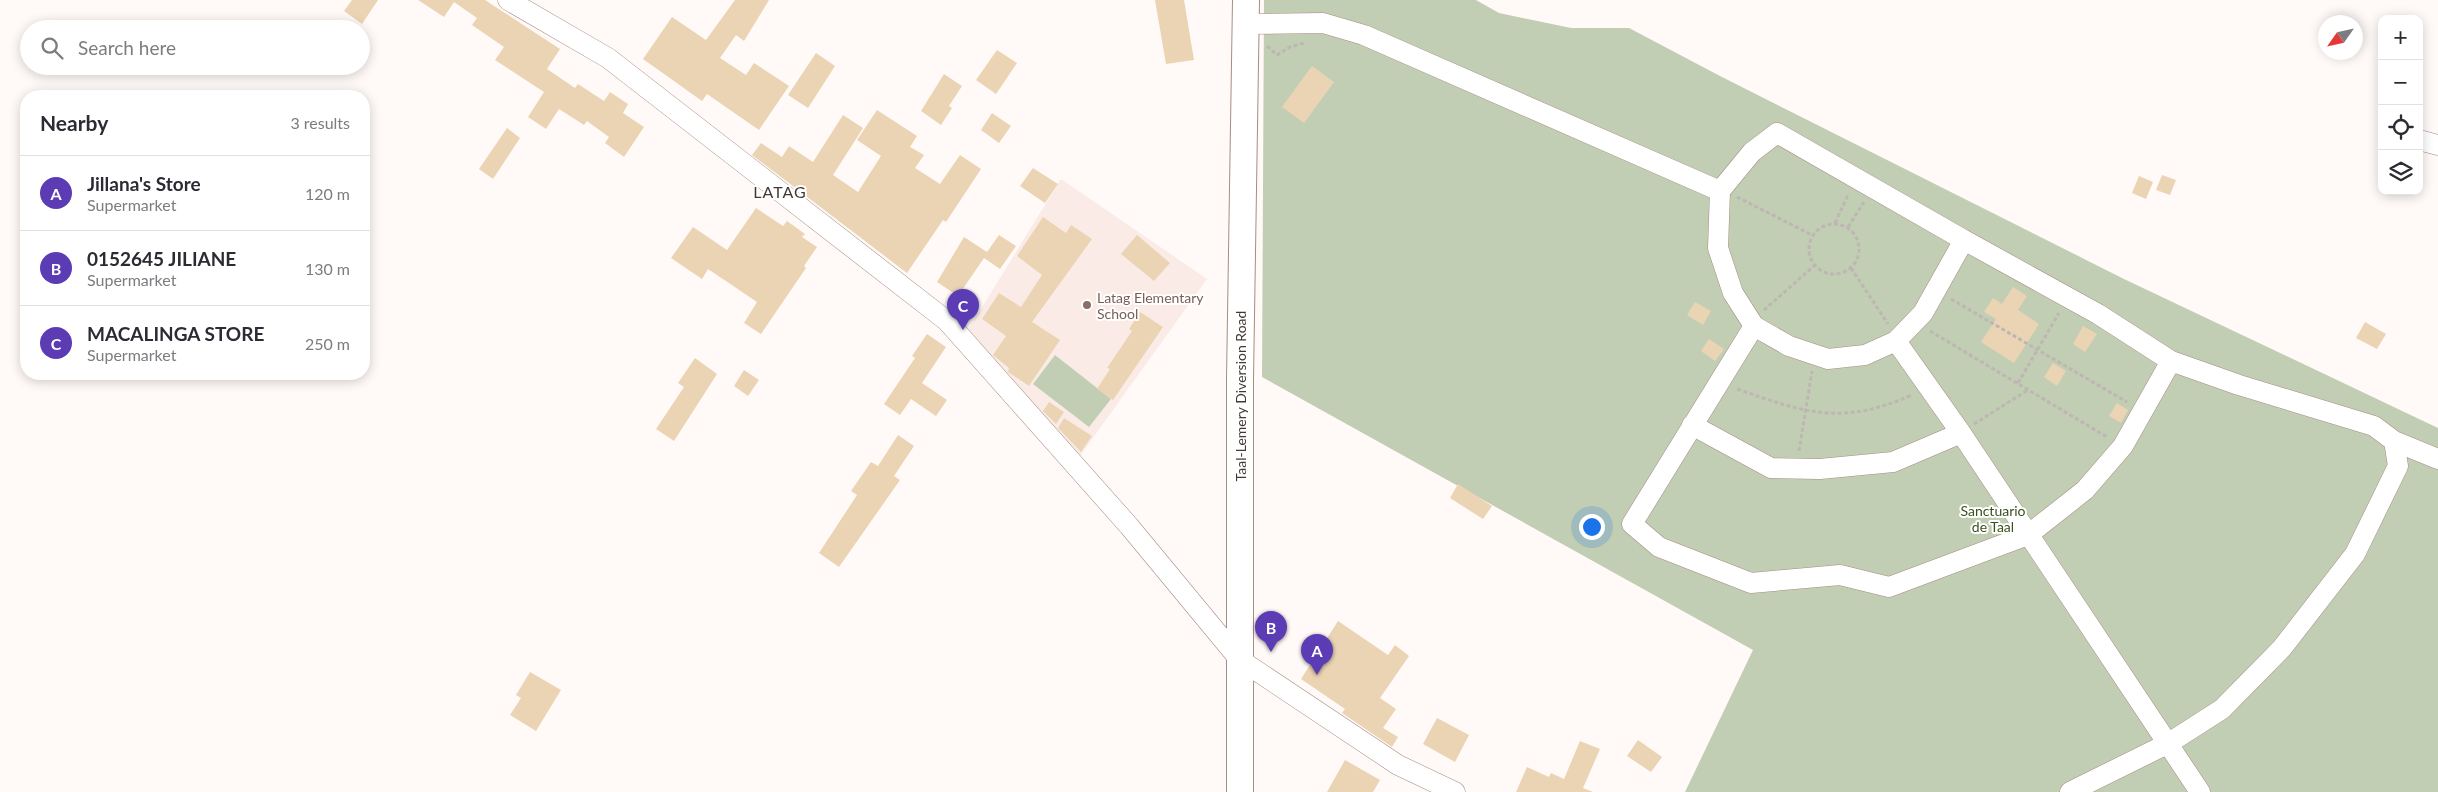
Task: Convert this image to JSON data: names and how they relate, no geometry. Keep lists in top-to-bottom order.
{
  "streets": {
    "main road": ["Taal-Lemery Diversion Road"]
  },
  "districts": ["LATAG"],
  "parks": ["Sanctuario de Taal"],
  "places": ["Latag Elementary School"],
  "north": "bottom left",
  "page": {
    "map_buttons": ["+", "−"],
    "search": "Search here",
    "heading": ["Nearby", "3 results"],
    "list": [
      {
        "mark": "A",
        "name": "Jillana's Store",
        "note": "Supermarket",
        "value": "120 m"
      },
      {
        "mark": "B",
        "name": "0152645 JILIANE",
        "note": "Supermarket",
        "value": "130 m"
      },
      {
        "mark": "C",
        "name": "MACALINGA STORE",
        "note": "Supermarket",
        "value": "250 m"
      }
    ],
    "pins": ["C", "B", "A"]
  }
}
